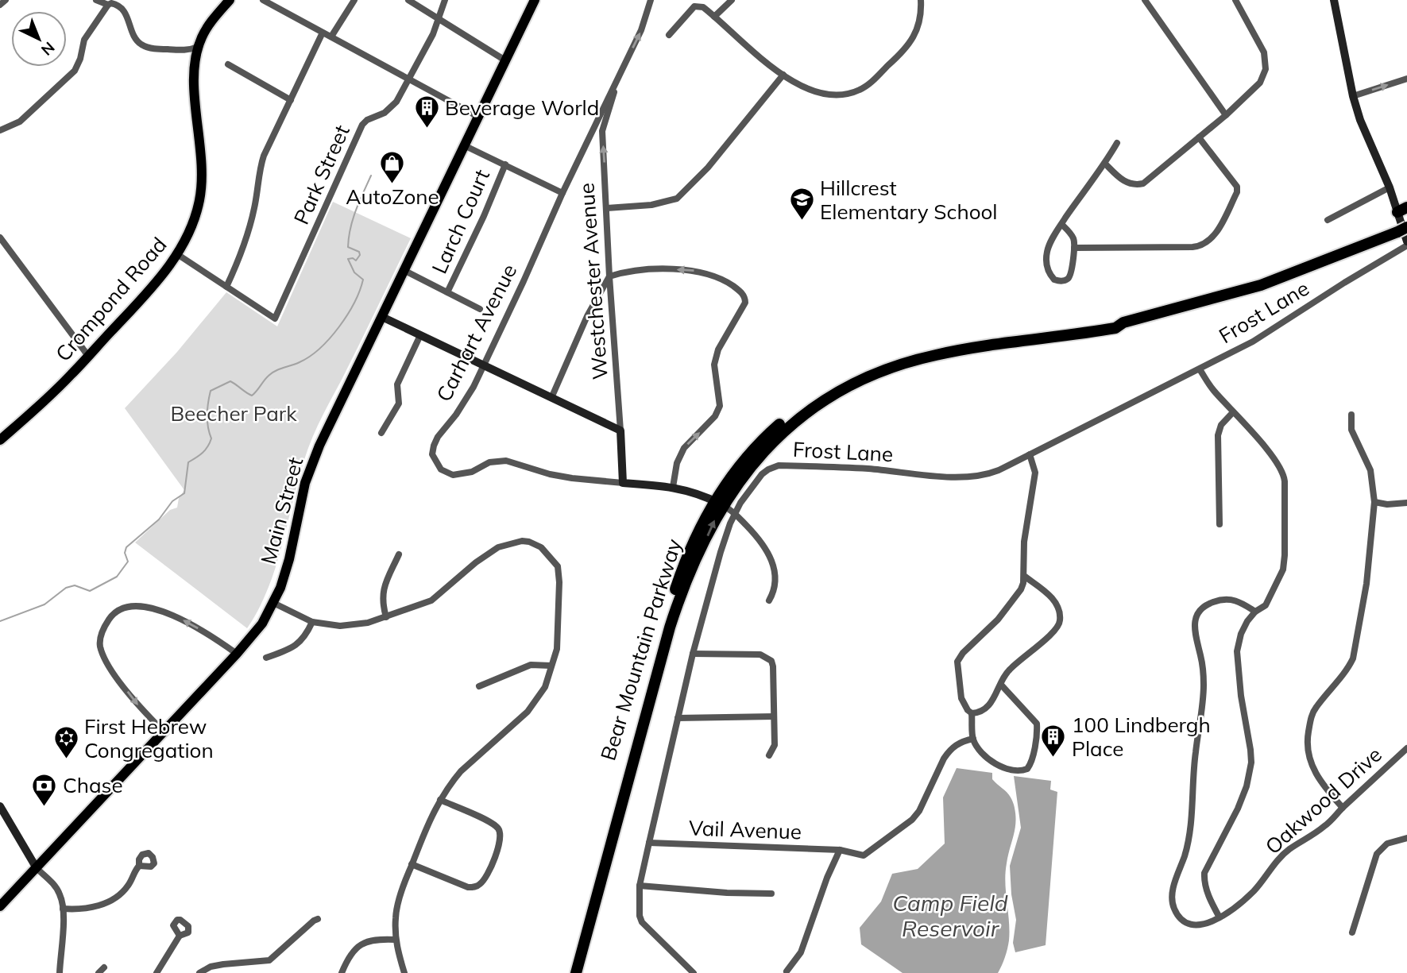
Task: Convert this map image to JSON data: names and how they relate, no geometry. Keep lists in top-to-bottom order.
{
  "streets": {
    "highway": ["Bear Mountain Parkway"],
    "main road": ["Crompond Road", "Main Street"],
    "street": [
      "Park Street",
      "Larch Court",
      "Westchester Avenue",
      "Frost Lane",
      "Carhart Avenue",
      "Oakwood Drive",
      "Vail Avenue"
    ]
  },
  "crossings": [
    ["Westchester Avenue", "Carhart Avenue"],
    ["Frost Lane", "Vail Avenue"],
    ["Carhart Avenue", "Bear Mountain Parkway"]
  ],
  "water": ["Camp Field Reservoir"],
  "parks": ["Beecher Park"],
  "places": {
    "building": ["Beverage World", "100 Lindbergh Place"],
    "shop": ["AutoZone"],
    "school or university": ["Hillcrest Elementary School"],
    "synagogue": ["First Hebrew Congregation"],
    "bank": ["Chase"]
  },
  "north": "bottom right"
}
